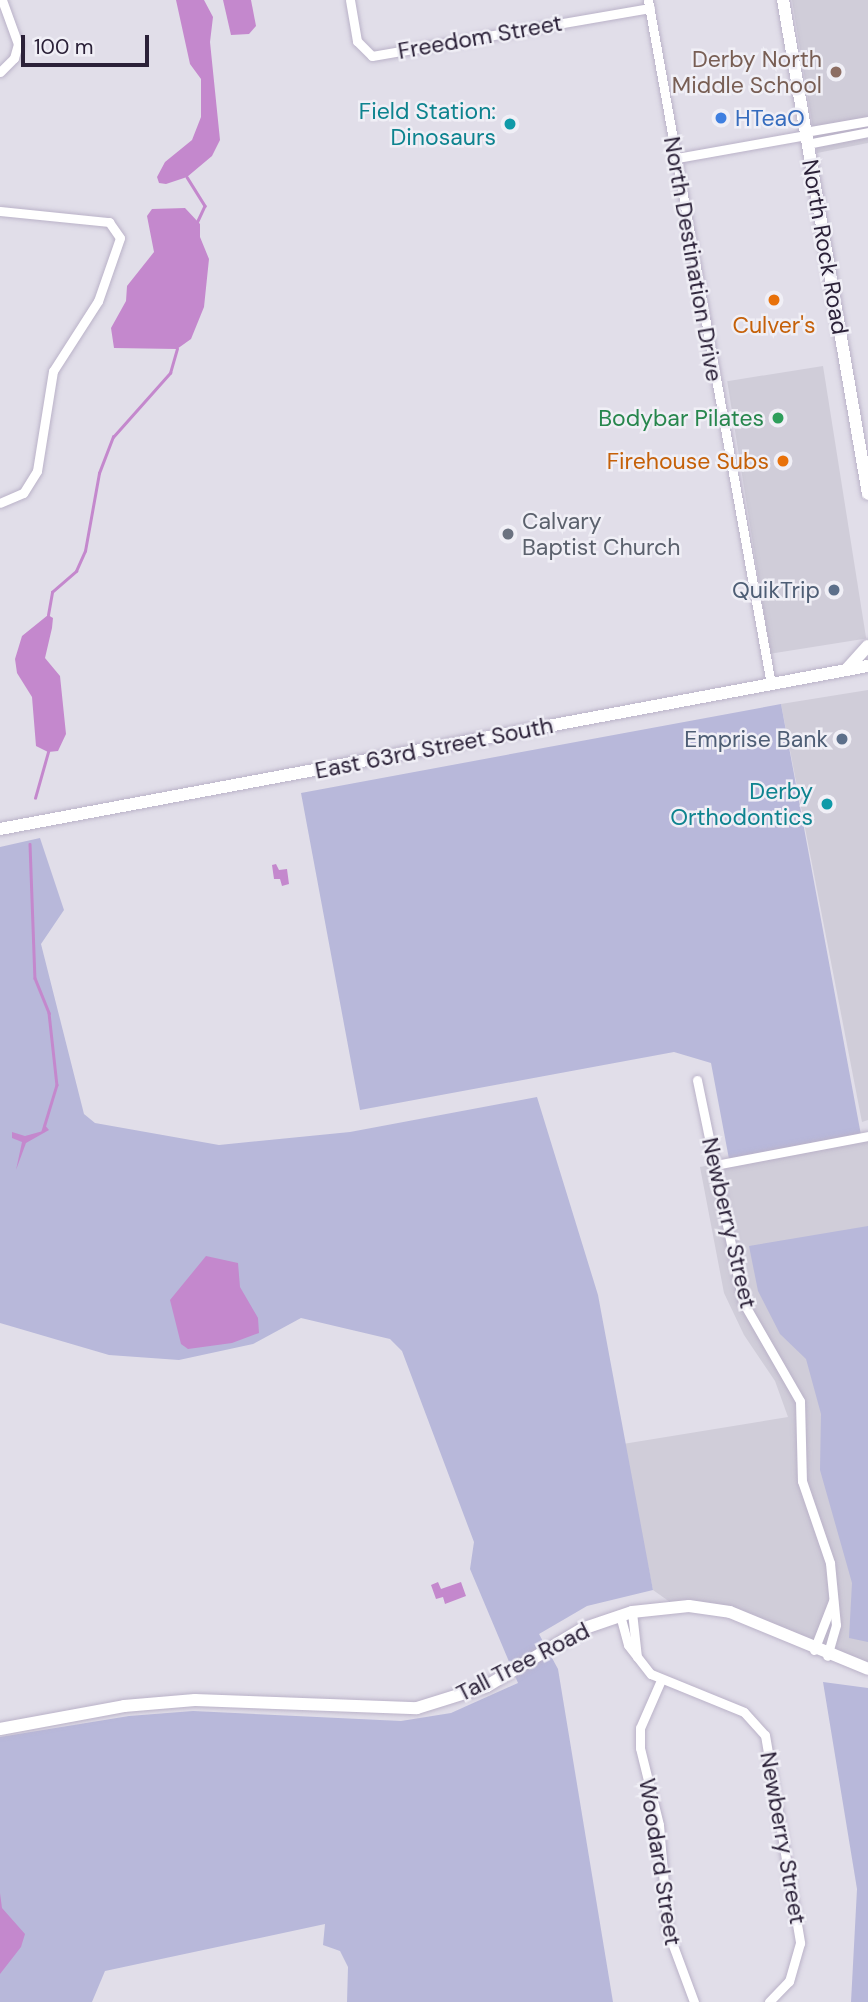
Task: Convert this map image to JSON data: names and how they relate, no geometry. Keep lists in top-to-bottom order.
{
  "streets": {
    "main road": ["North Rock Road", "East 63rd Street South", "Tall Tree Road"],
    "street": [
      "Freedom Street",
      "North Destination Drive",
      "Newberry Street",
      "Woodard Street"
    ]
  },
  "crossings": [
    ["Freedom Street", "North Destination Drive"],
    ["North Destination Drive", "East 63rd Street South"],
    ["Newberry Street", "Tall Tree Road"],
    ["Newberry Street", "Woodard Street"]
  ],
  "places": [
    "Derby North Middle School",
    "HTeaO",
    "Field Station: Dinosaurs",
    "Culver's",
    "Bodybar Pilates",
    "Firehouse Subs",
    "Calvary Baptist Church",
    "QuikTrip",
    "Emprise Bank",
    "Derby Orthodontics"
  ],
  "scale_bar": "100 m"
}
